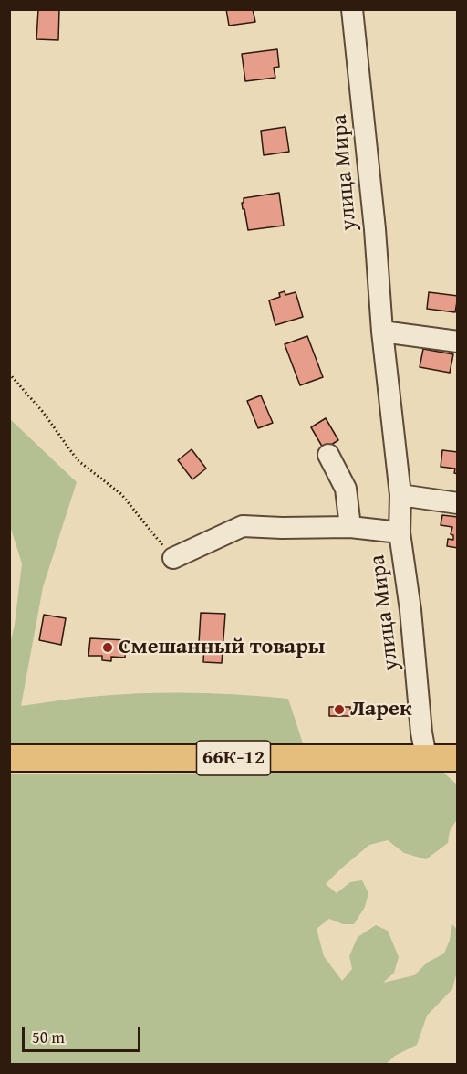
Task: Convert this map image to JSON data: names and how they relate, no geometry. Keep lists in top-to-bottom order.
{
  "streets": {
    "main road": ["66К-12"],
    "street": ["улица Мира"]
  },
  "crossings": [
    ["улица Мира", "66К-12"]
  ],
  "places": ["Смешанный товары", "Ларек"],
  "scale_bar": "50 m"
}
